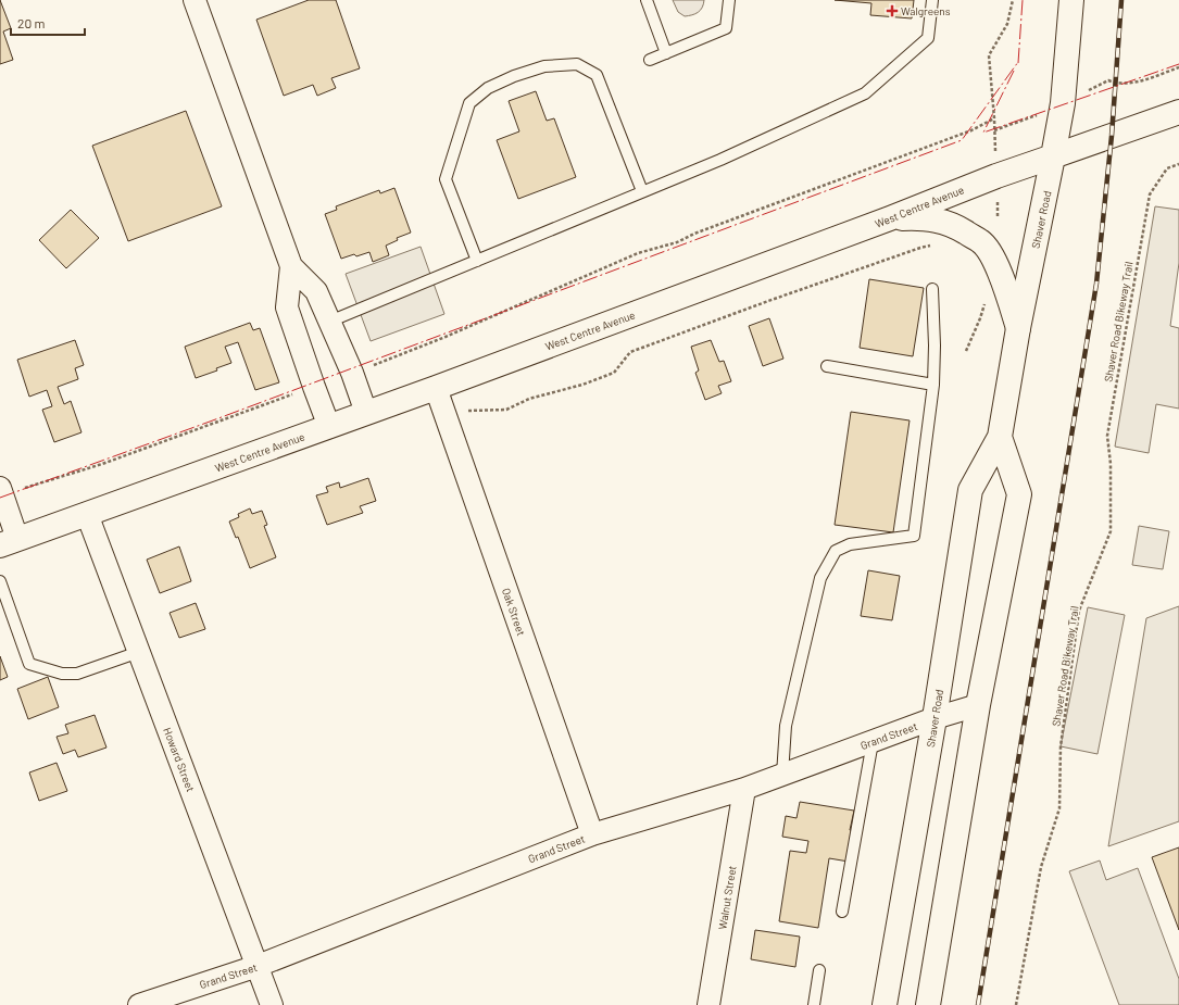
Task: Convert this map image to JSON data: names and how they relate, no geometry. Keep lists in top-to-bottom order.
{
  "streets": {
    "main road": ["West Centre Avenue", "Shaver Road"],
    "street": [
      "Oak Street",
      "Grand Street",
      "Howard Street",
      "Walnut Street"
    ],
    "path": ["Shaver Road Bikeway Trail"]
  },
  "crossings": [
    ["West Centre Avenue", "Shaver Road"],
    ["West Centre Avenue", "Oak Street"],
    ["West Centre Avenue", "Howard Street"],
    ["Shaver Road", "Grand Street"],
    ["Oak Street", "Grand Street"],
    ["Grand Street", "Howard Street"],
    ["Grand Street", "Walnut Street"]
  ],
  "places": {
    "health": ["Walgreens"]
  },
  "scale_bar": "20 m"
}
